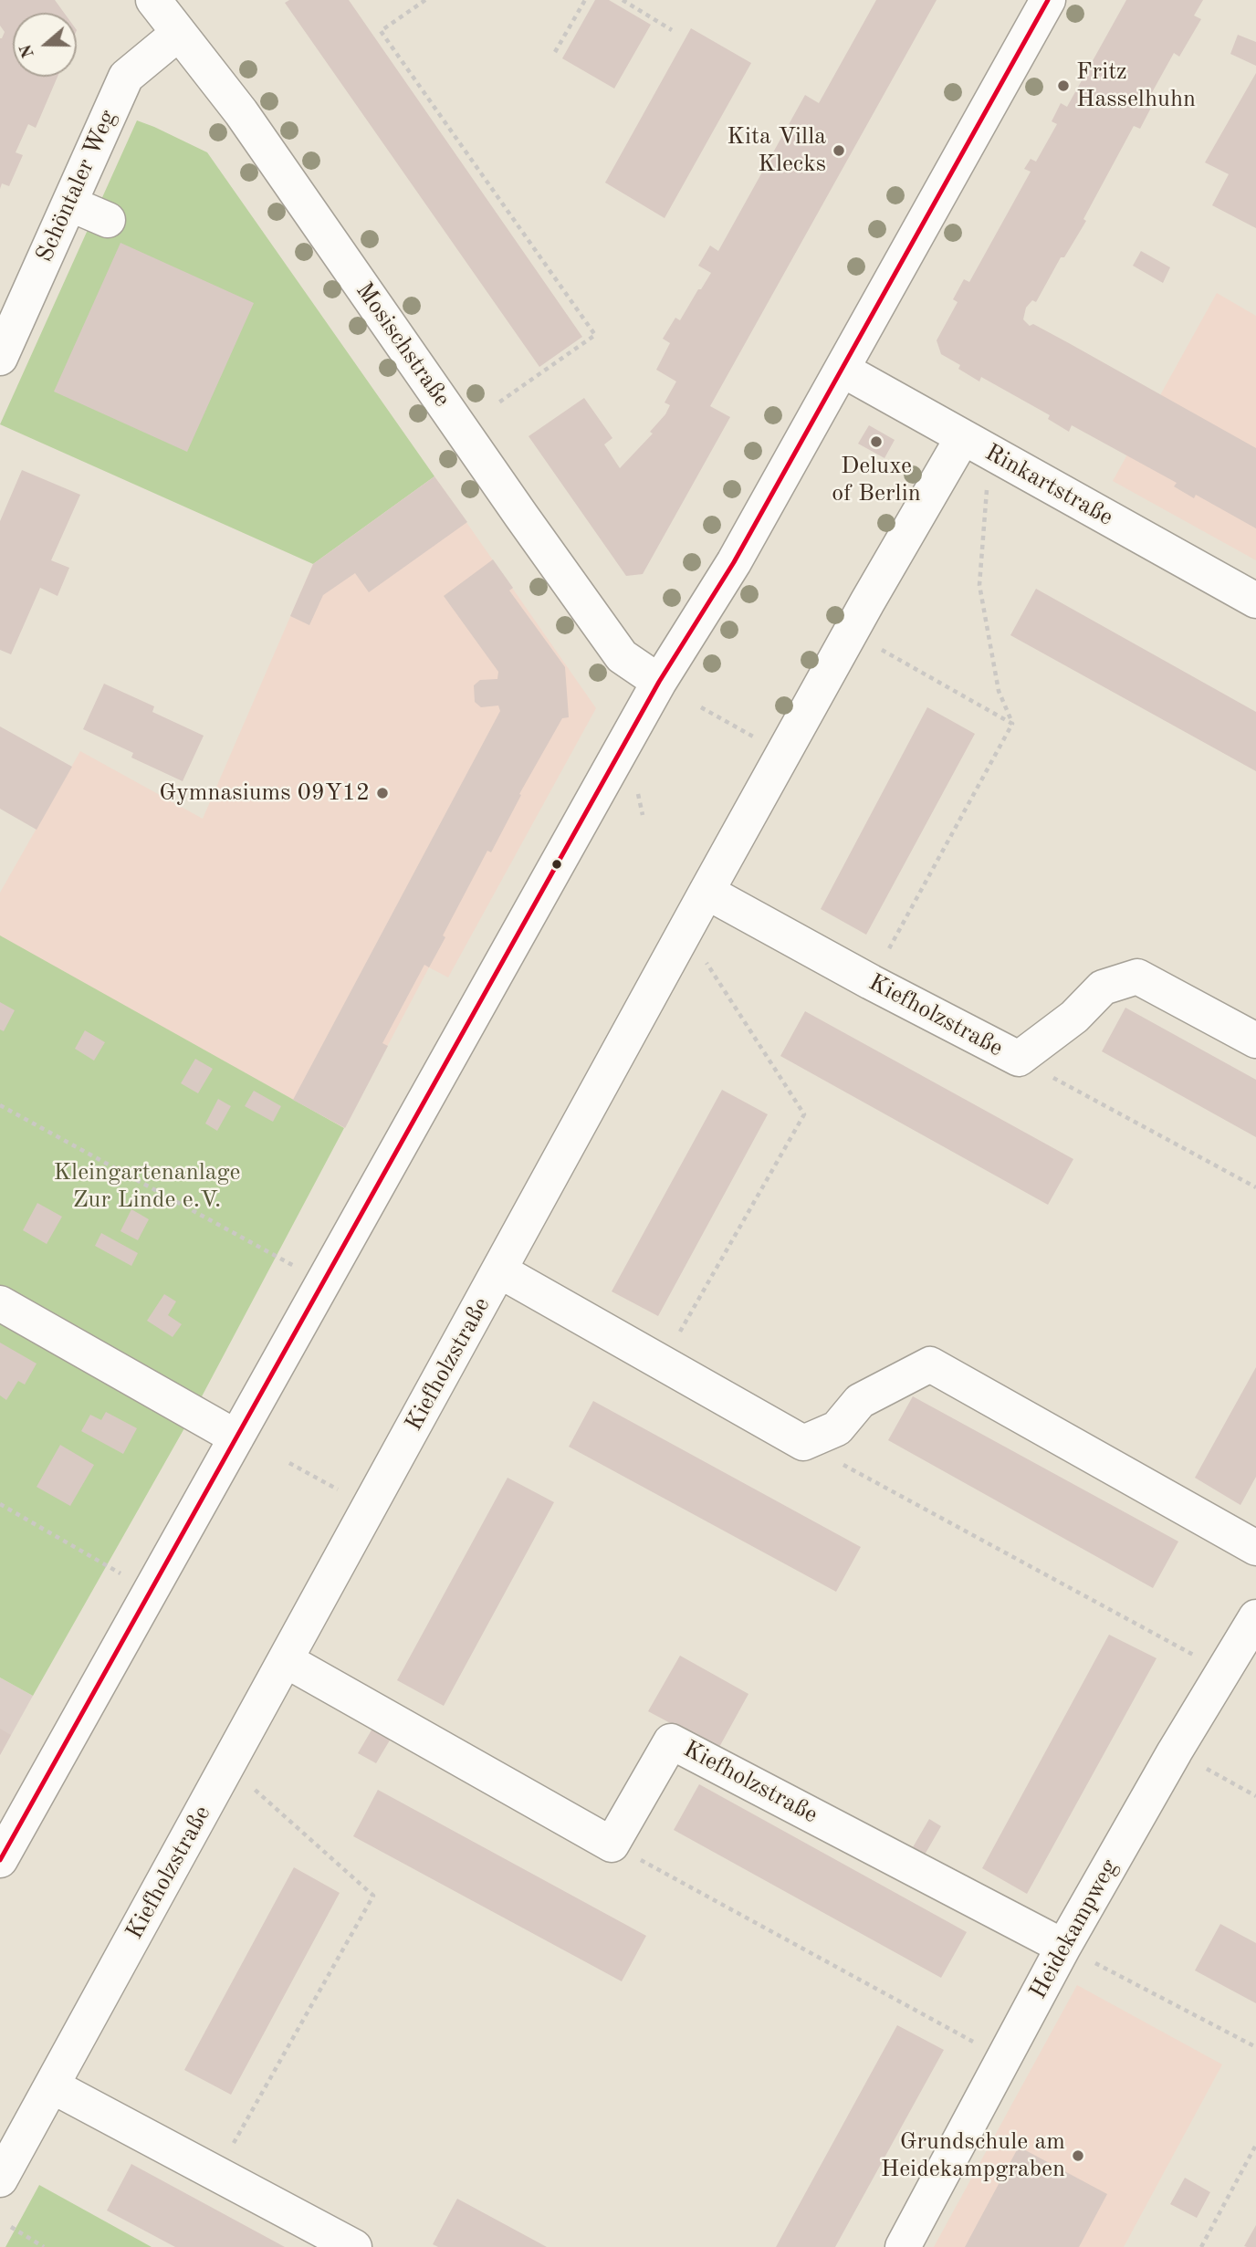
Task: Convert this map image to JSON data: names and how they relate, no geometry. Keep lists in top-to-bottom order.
{
  "streets": {
    "street": [
      "Schöntaler Weg",
      "Mosischstraße",
      "Rinkartstraße",
      "Kiefholzstraße",
      "Heidekampweg"
    ]
  },
  "crossings": [
    ["Schöntaler Weg", "Mosischstraße"],
    ["Rinkartstraße", "Kiefholzstraße"],
    ["Kiefholzstraße", "Heidekampweg"]
  ],
  "parks": ["Kleingartenanlage Zur Linde e.V."],
  "places": [
    "Fritz Hasselhuhn",
    "Kita Villa Klecks",
    "Deluxe of Berlin",
    "Gymnasiums 09Y12",
    "Grundschule am Heidekampgraben"
  ],
  "north": "left"
}
